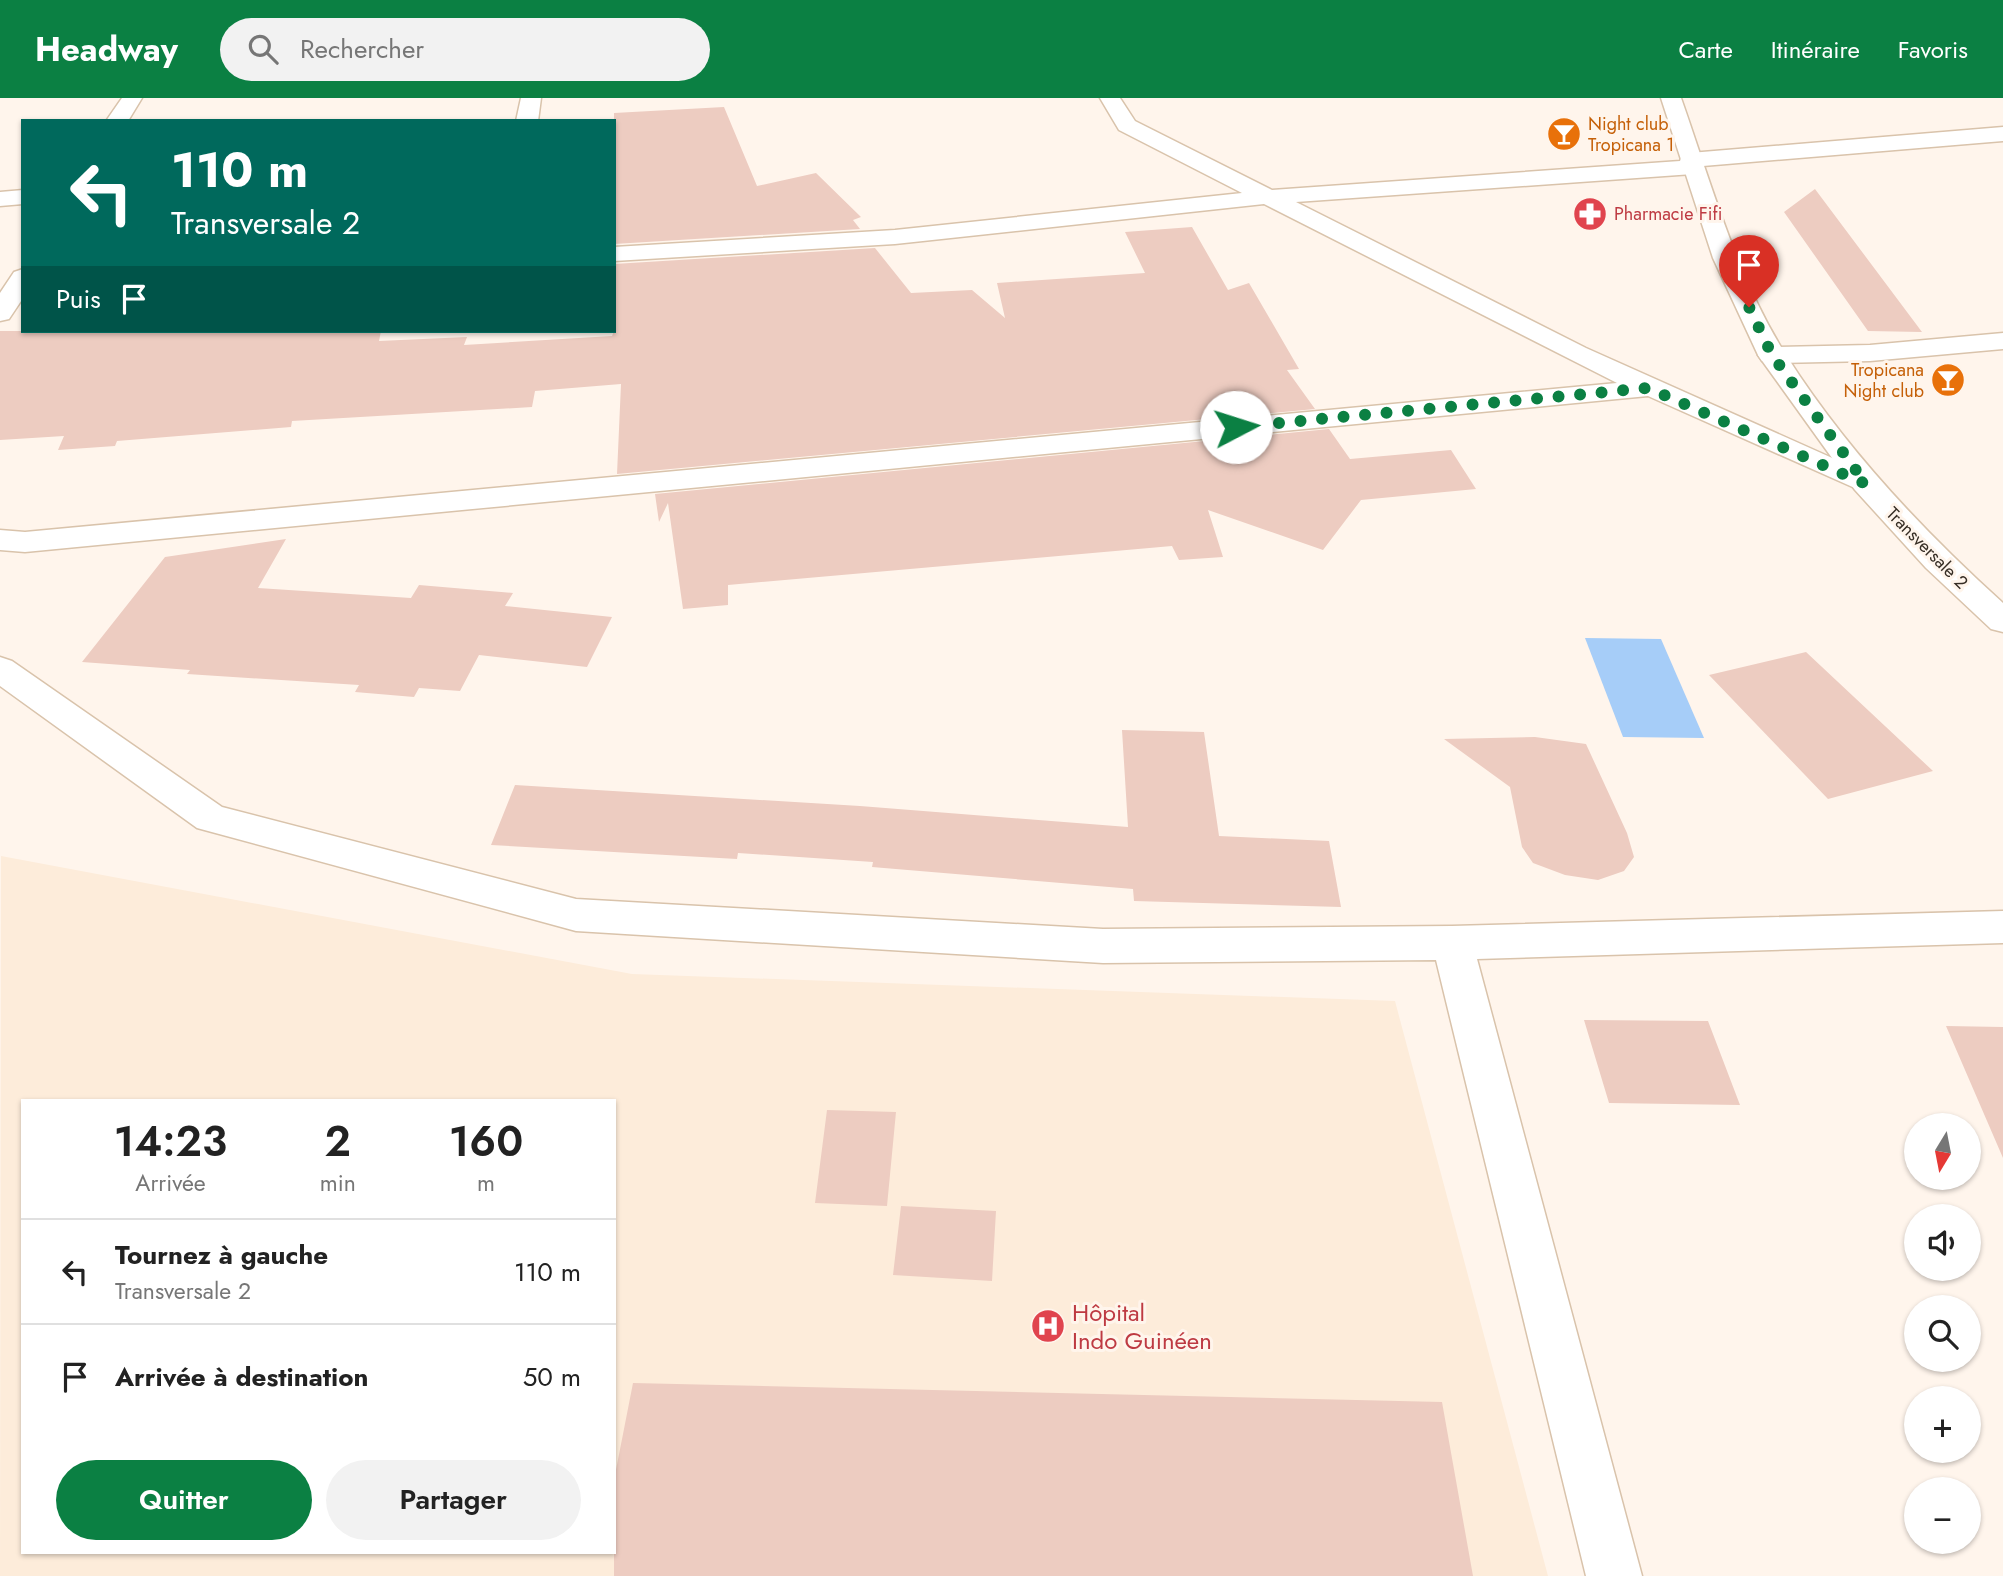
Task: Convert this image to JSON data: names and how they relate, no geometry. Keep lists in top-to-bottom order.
{
  "streets": {
    "street": ["Transversale 2"]
  },
  "places": {
    "bar": ["Night club Tropicana 1", "Tropicana Night club"],
    "pharmacy": ["Pharmacie Fifi"],
    "hospital": ["Hôpital Indo Guinéen"]
  },
  "north": "bottom",
  "page": {
    "header": "Headway",
    "search": "Rechercher",
    "nav": ["Carte", "Itinéraire", "Favoris"],
    "turn": ["110 m", "Transversale 2"],
    "then": "Puis",
    "eta": [
      "14:23",
      "Arrivée",
      "2",
      "min",
      "160",
      "m"
    ],
    "map_buttons": ["+", "−"],
    "list": [
      {
        "name": "Tournez à gauche",
        "note": "Transversale 2",
        "value": "110 m"
      },
      {
        "name": "Arrivée à destination",
        "value": "50 m"
      }
    ],
    "buttons": ["Quitter", "Partager"]
  }
}
